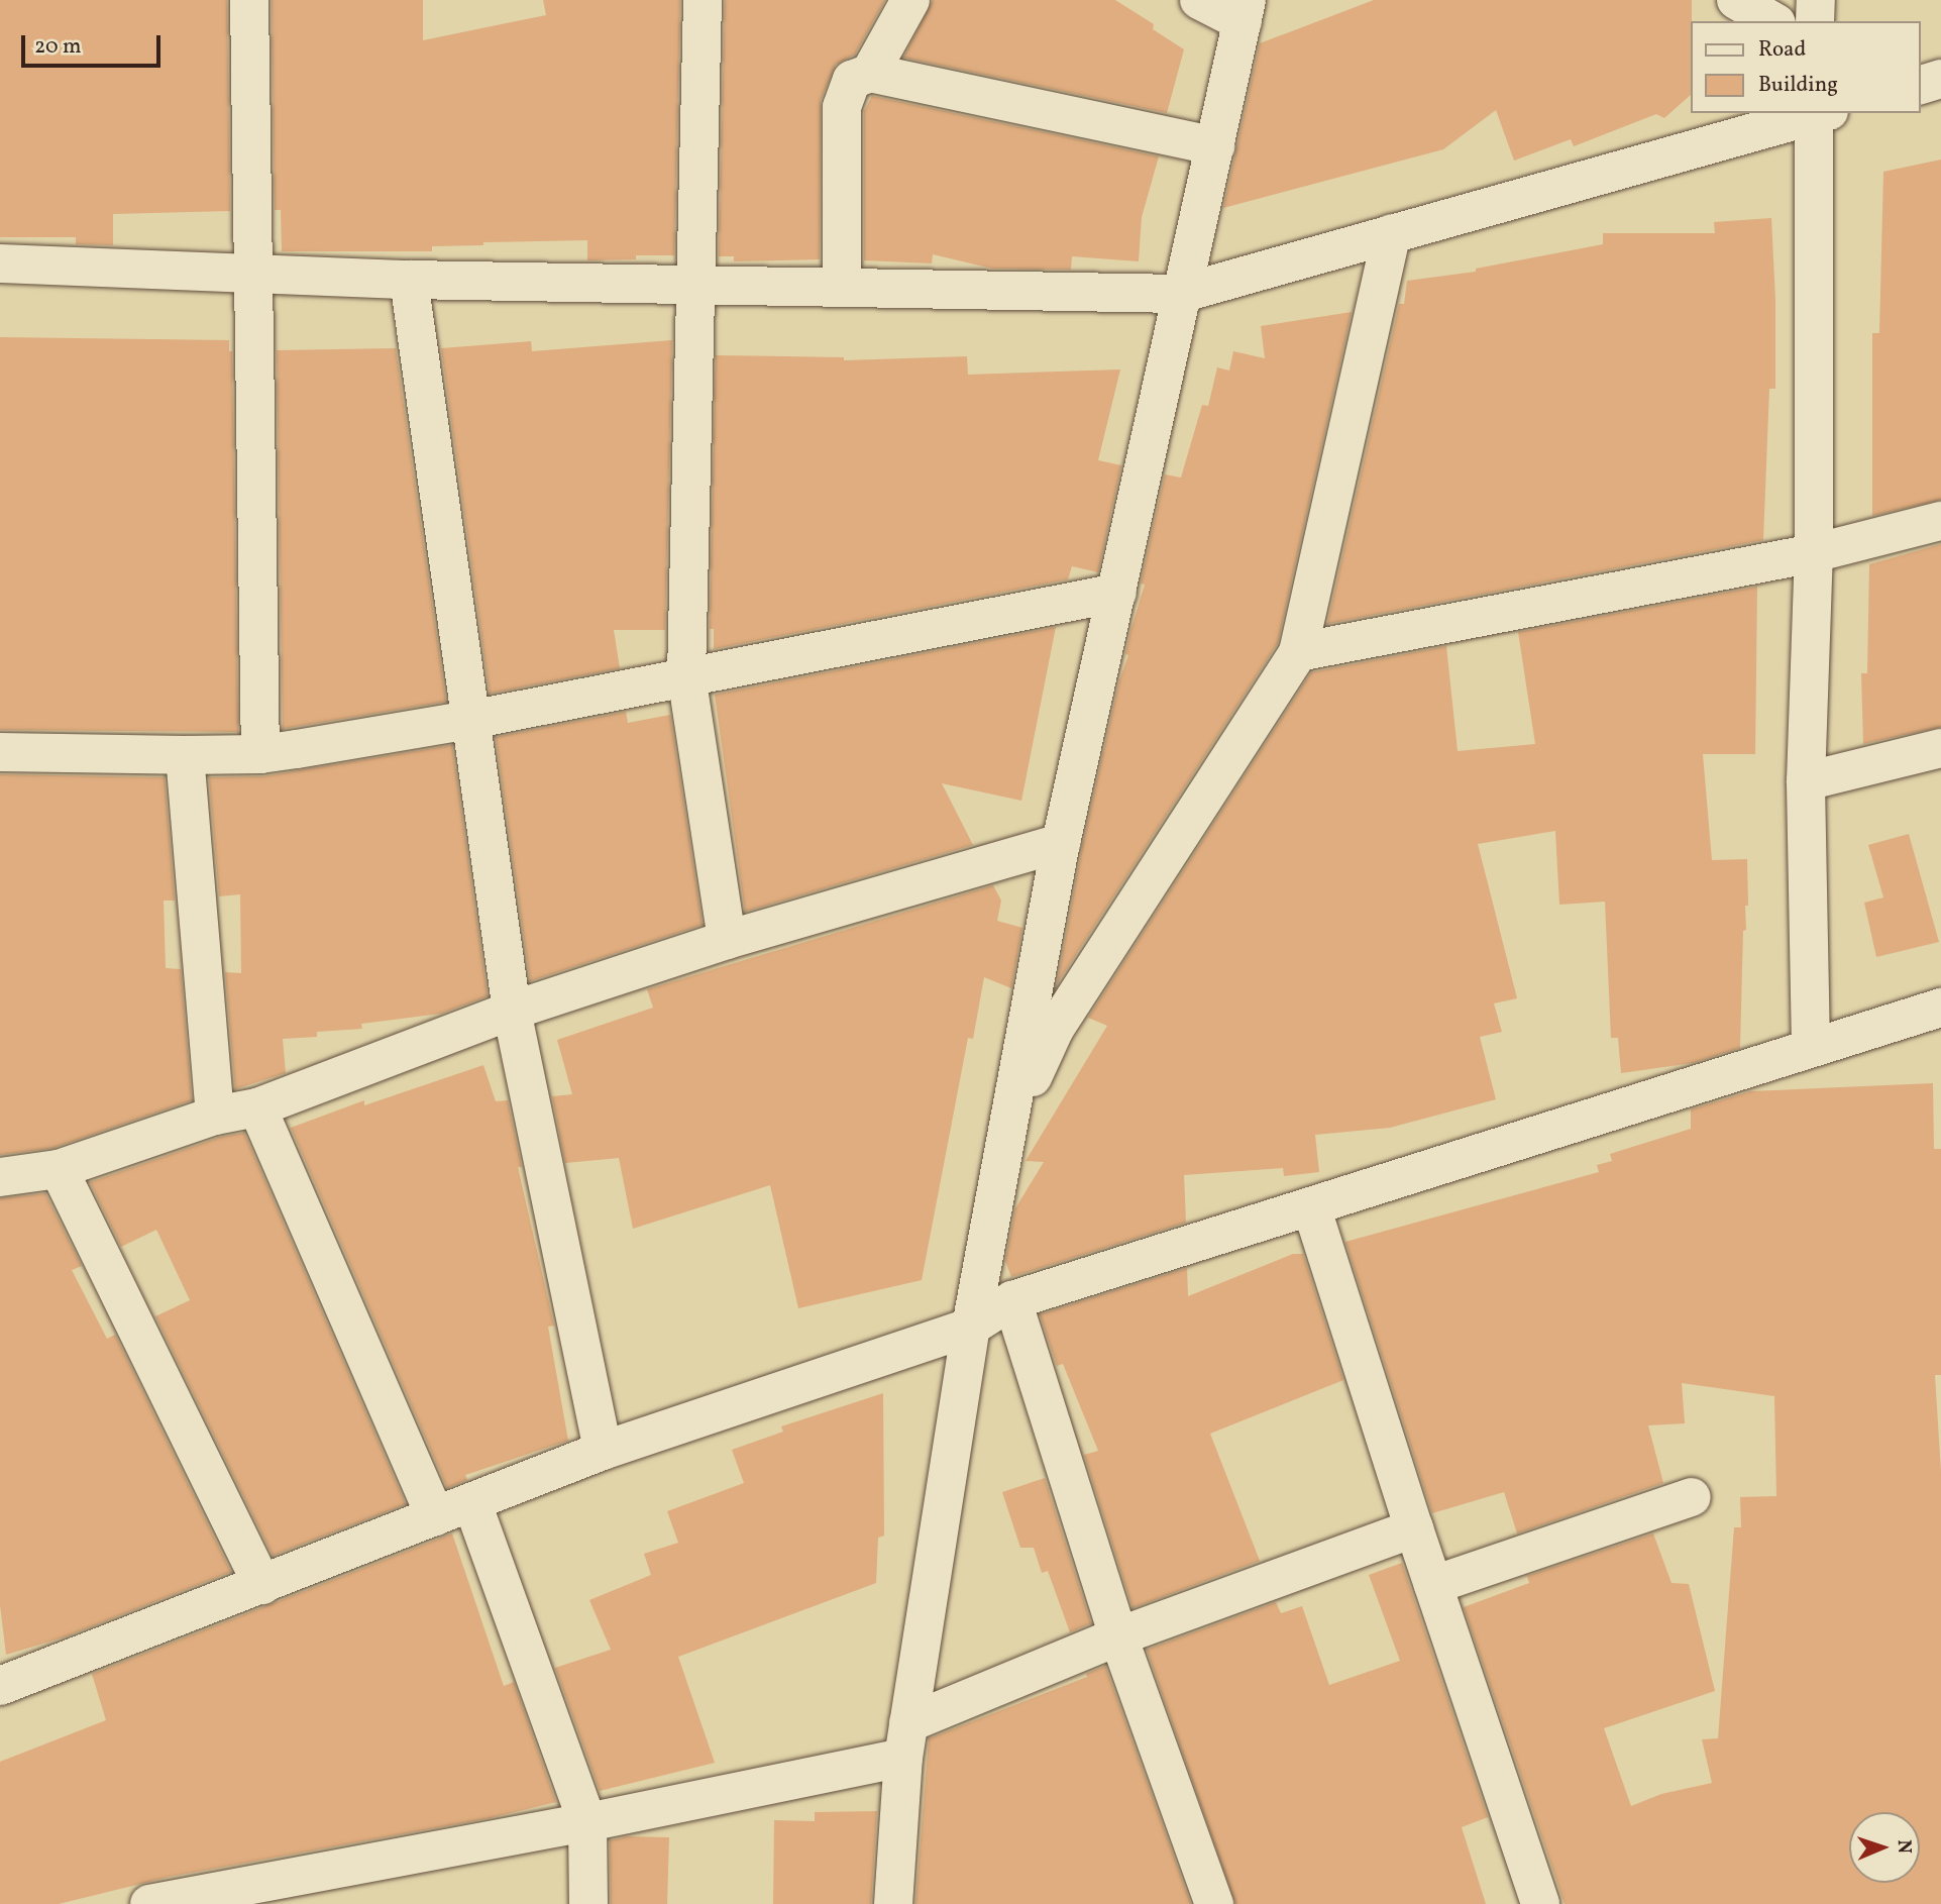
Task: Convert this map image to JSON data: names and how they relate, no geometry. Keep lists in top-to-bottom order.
{
  "legend": ["Road", "Building"],
  "scale_bar": "20 m",
  "north": "right"
}
